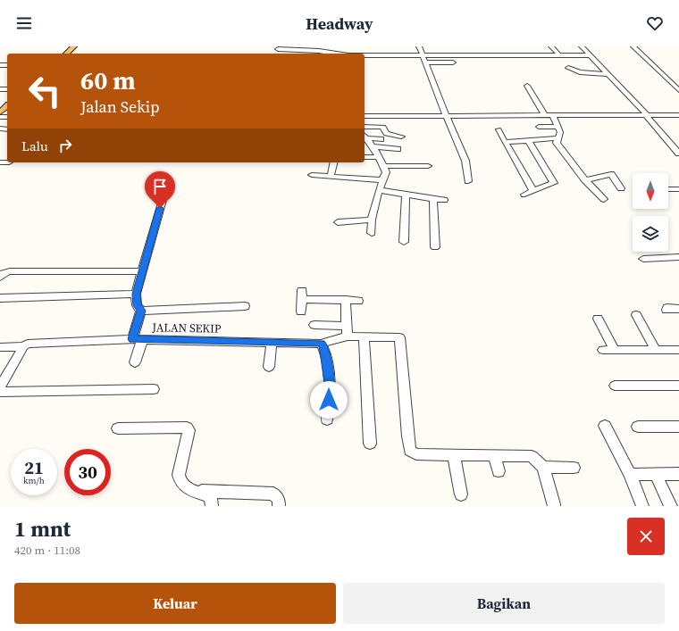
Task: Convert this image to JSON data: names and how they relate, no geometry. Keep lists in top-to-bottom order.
{
  "streets": {
    "street": ["JALAN SEKIP"]
  },
  "north": "bottom",
  "page": {
    "header": "Headway",
    "turn": ["60 m", "Jalan Sekip"],
    "then": "Lalu",
    "speed": "21 km/h",
    "limit": "30",
    "heading": ["1 mnt", "420 m · 11:08"],
    "buttons": ["Keluar", "Bagikan"]
  }
}
